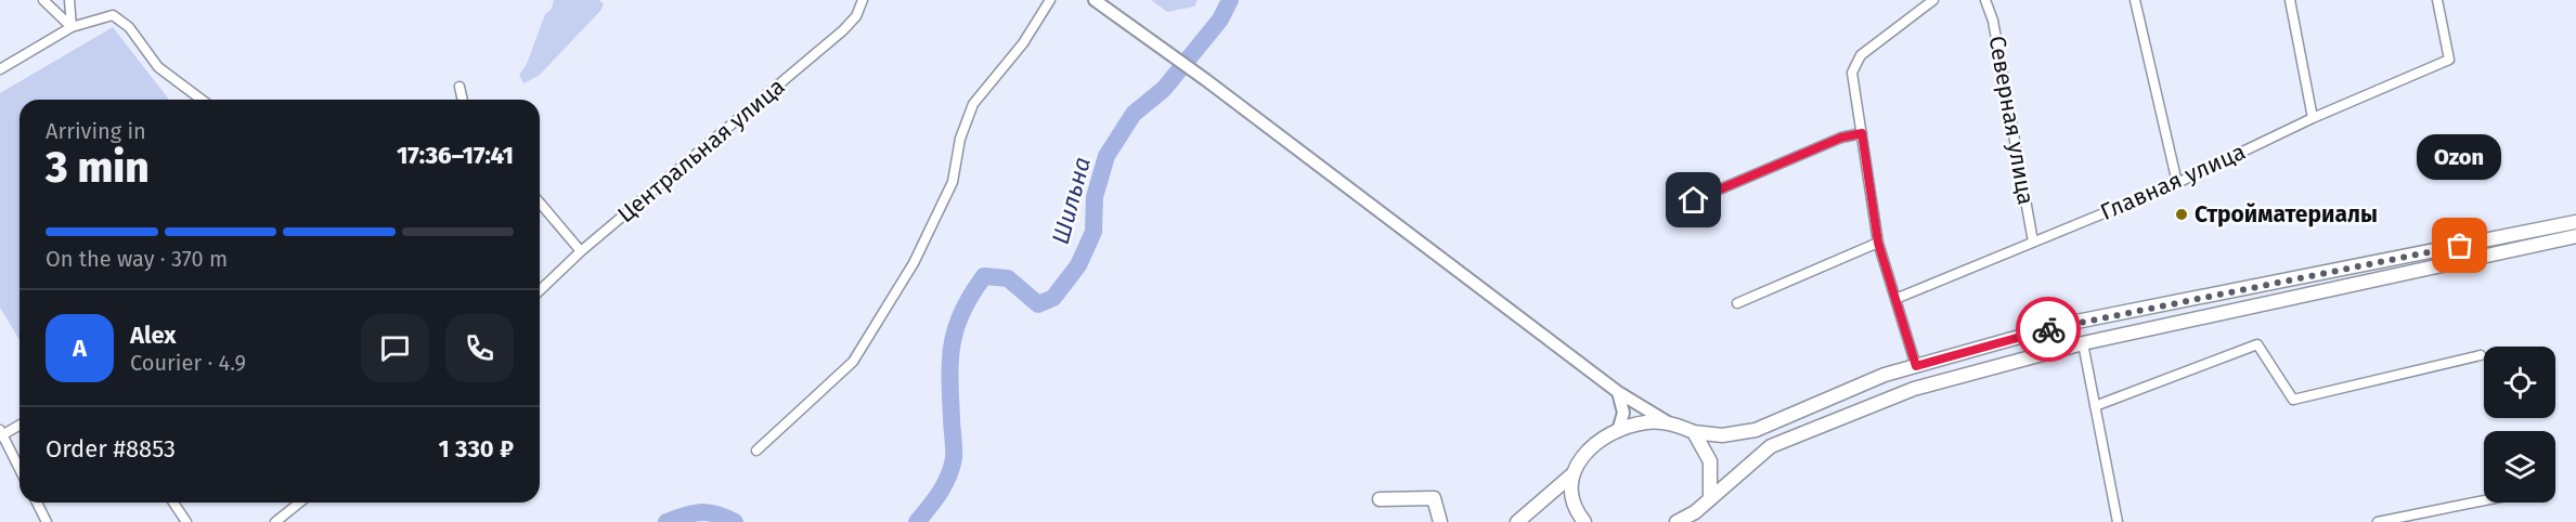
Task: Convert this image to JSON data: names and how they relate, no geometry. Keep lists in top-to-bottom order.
{
  "streets": {
    "street": ["Северная улица", "Центральная улица", "Главная улица"]
  },
  "crossings": [
    ["Северная улица", "Главная улица"]
  ],
  "water": ["Шильна"],
  "places": ["Стройматериалы", "Ozon"],
  "page": {
    "heading": ["3 min", "Arriving in", "17:36–17:41"],
    "panel": [
      "Alex",
      "Courier · 4.9",
      "Order #8853",
      "1 330 ₽"
    ],
    "bubble": "Ozon",
    "bar": "On the way · 370 m",
    "round": "A"
  }
}
